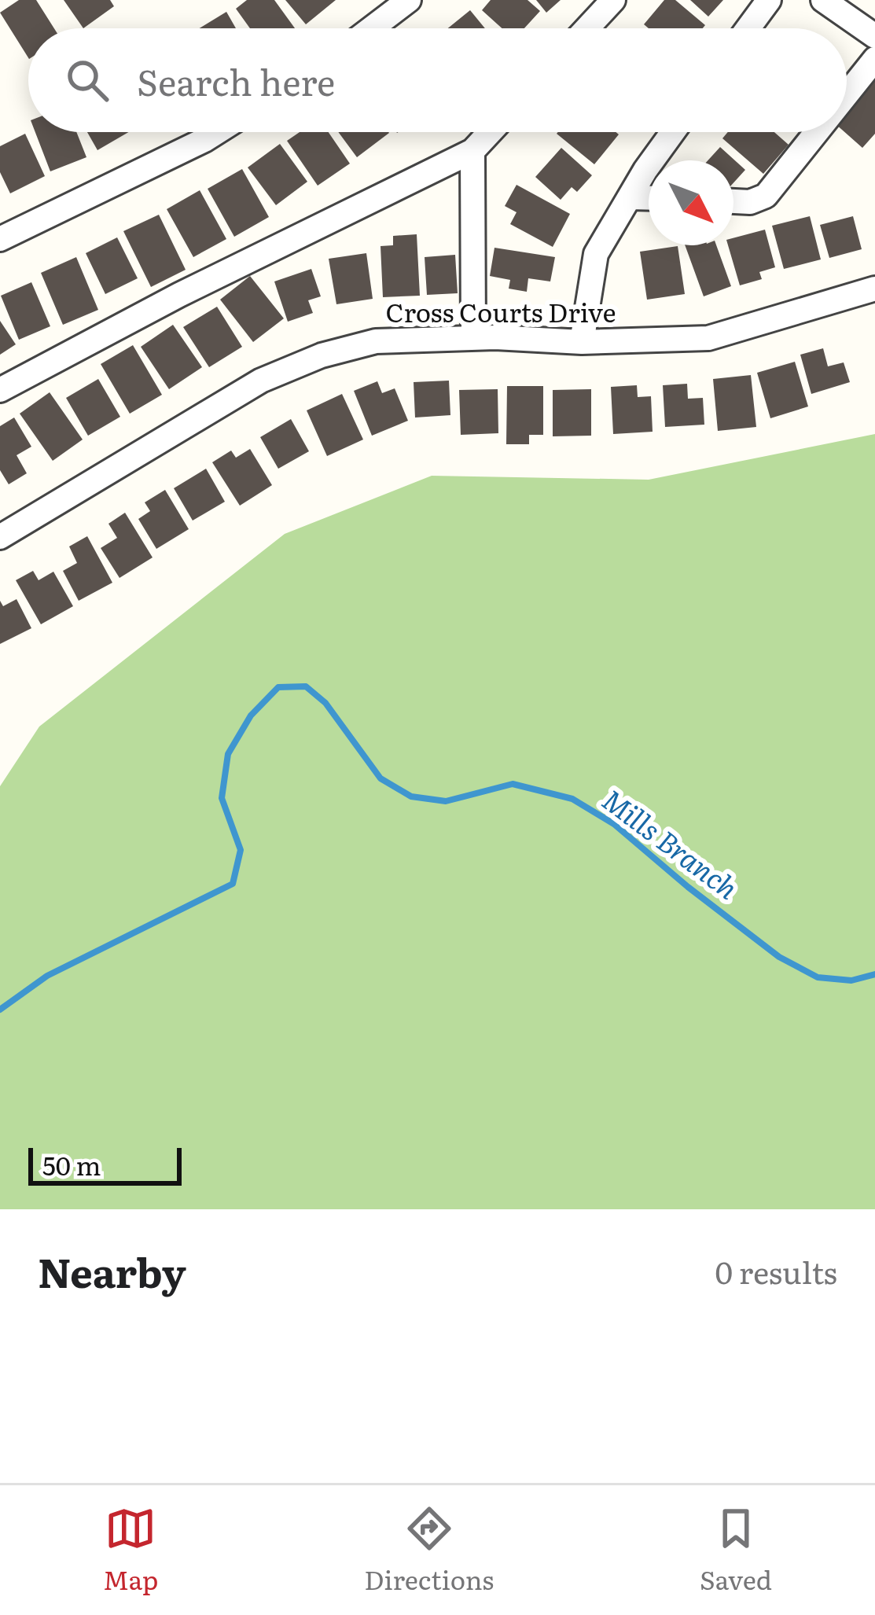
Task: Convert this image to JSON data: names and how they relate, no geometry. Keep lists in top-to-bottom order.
{
  "streets": {
    "street": ["Cross Courts Drive"]
  },
  "water": ["Mills Branch"],
  "scale_bar": "50 m",
  "north": "bottom right",
  "page": {
    "search": "Search here",
    "scale": "50 m",
    "heading": ["Nearby", "0 results"],
    "nav": ["Map", "Directions", "Saved"]
  }
}
